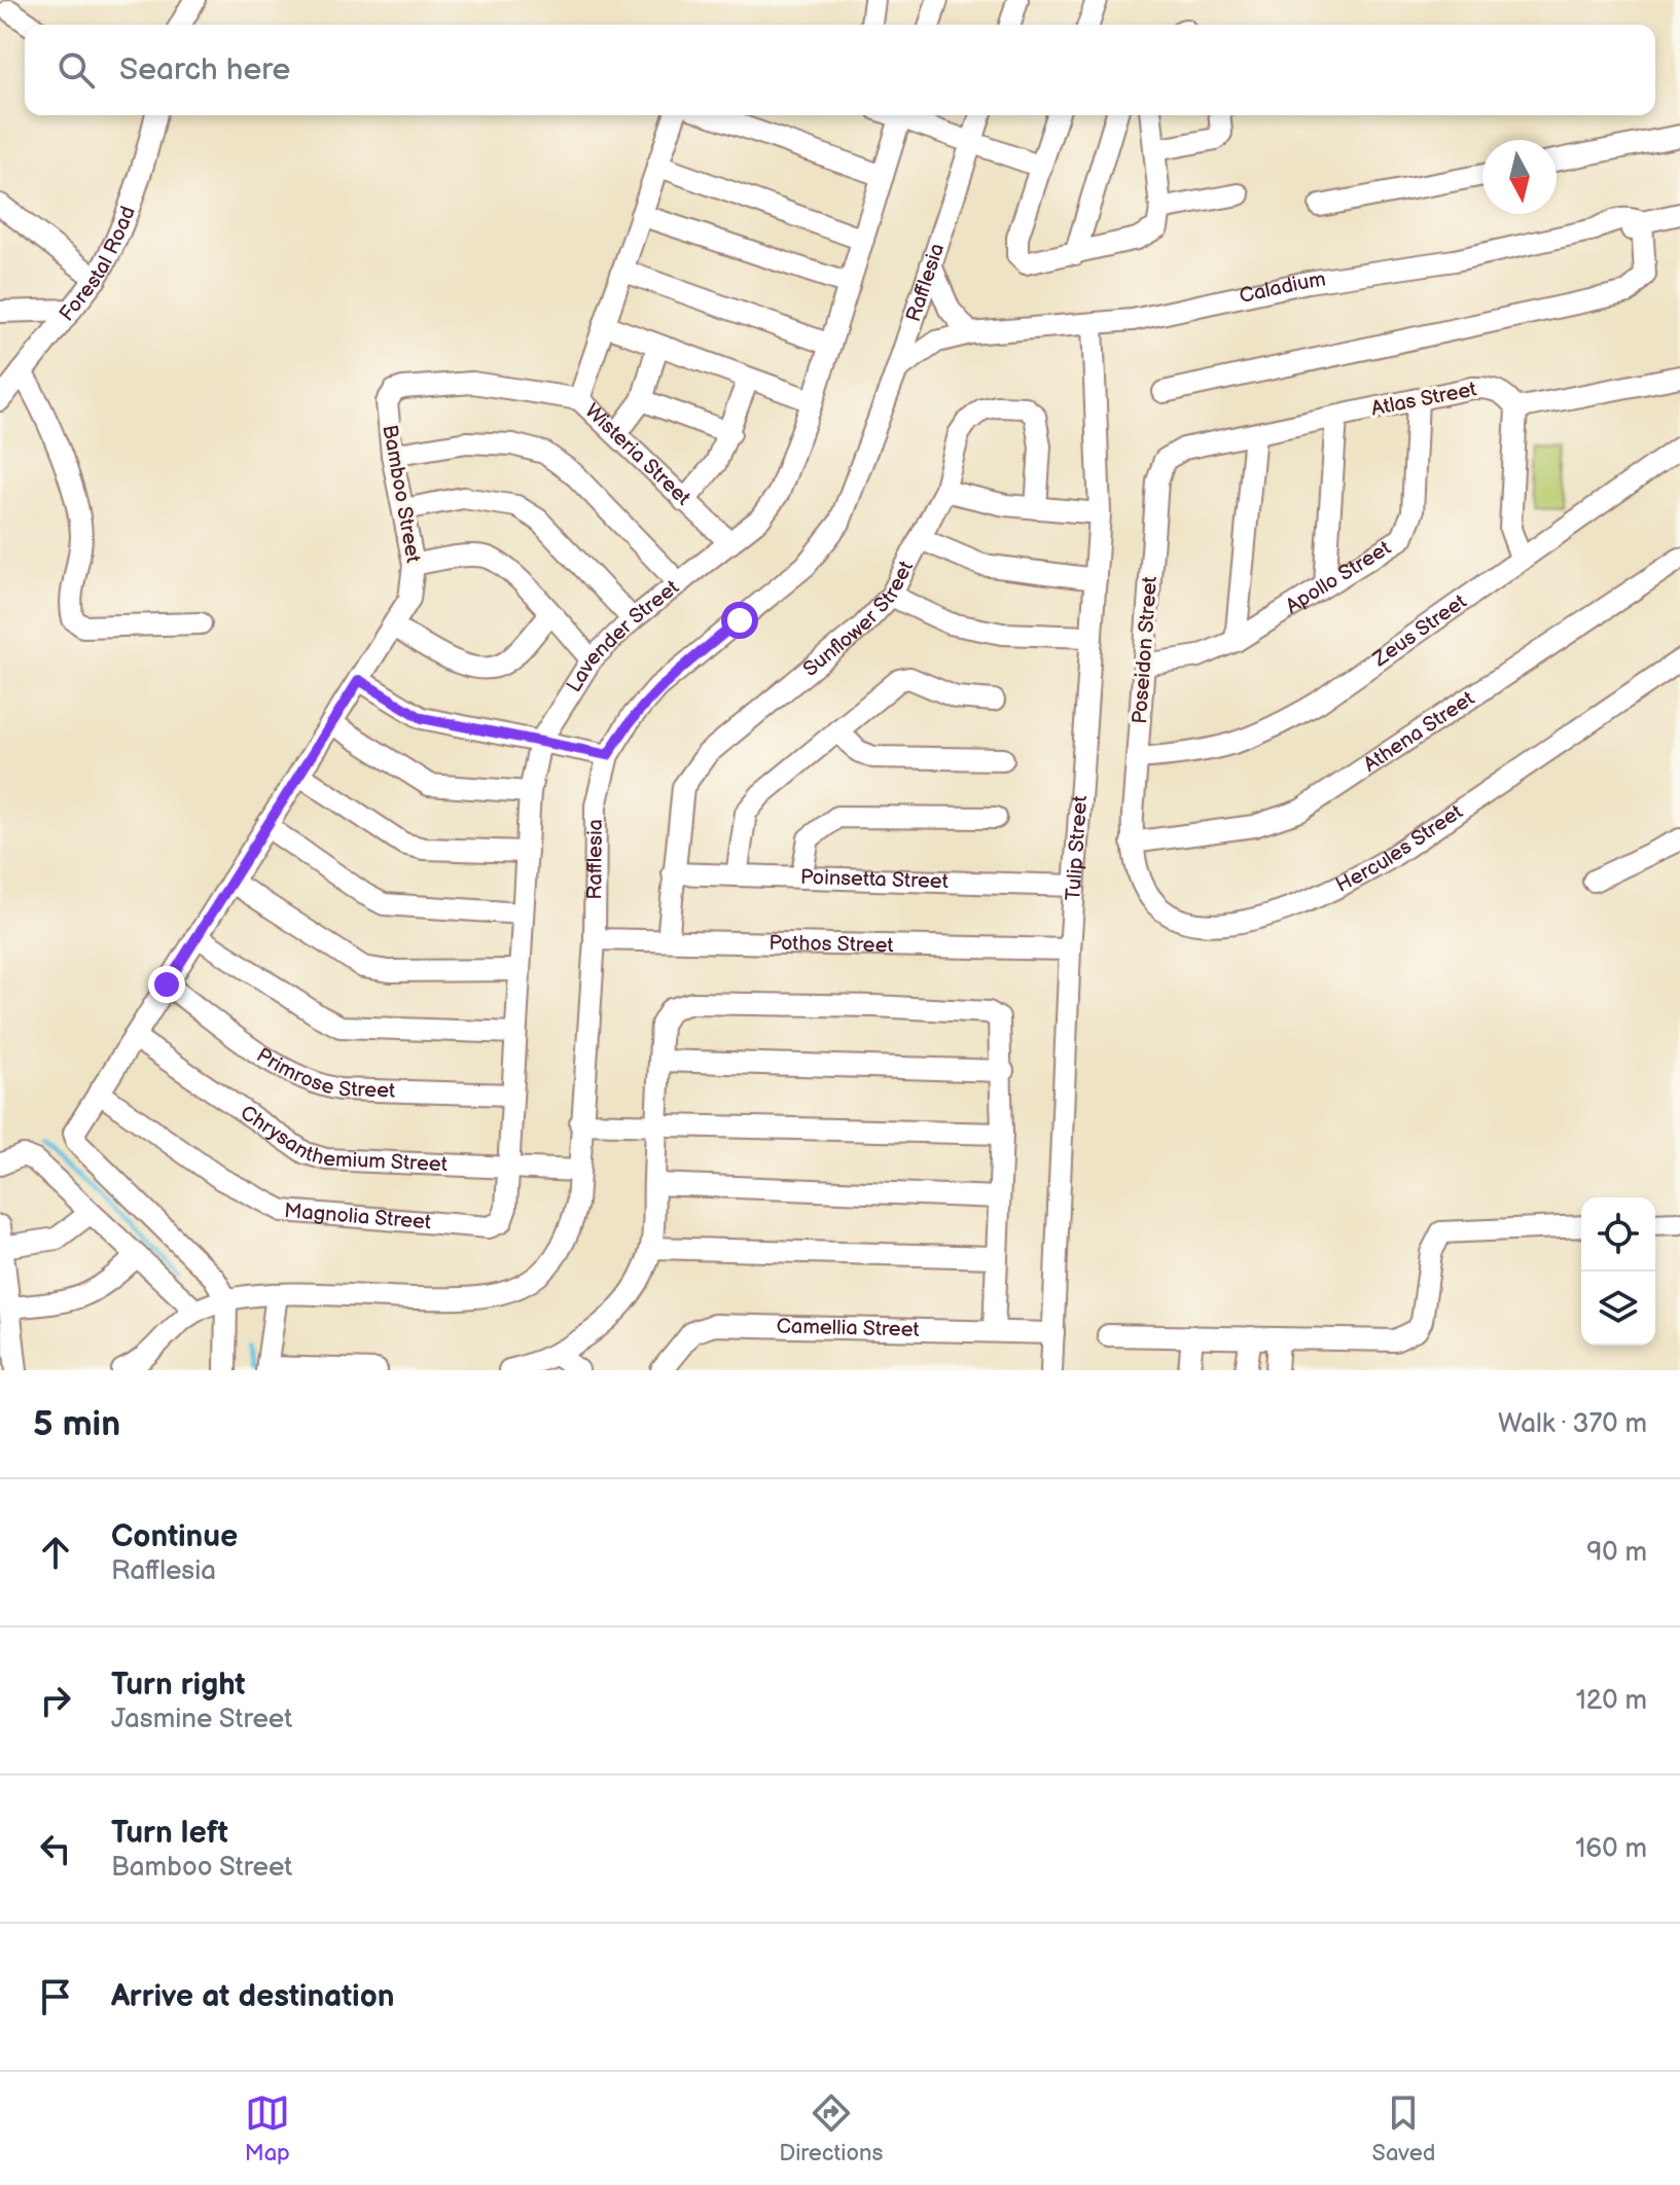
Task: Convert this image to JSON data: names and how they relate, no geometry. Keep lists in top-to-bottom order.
{
  "streets": {
    "street": [
      "Forestal Road",
      "Rafflesia",
      "Caladium",
      "Atlas Street",
      "Wisteria Street",
      "Bamboo Street",
      "Apollo Street",
      "Sunflower Street",
      "Zeus Street",
      "Lavender Street",
      "Poseidon Street",
      "Athena Street",
      "Tulip Street",
      "Hercules Street",
      "Poinsetta Street",
      "Pothos Street",
      "Primrose Street",
      "Chrysanthemium Street",
      "Magnolia Street",
      "Camellia Street"
    ]
  },
  "crossings": [
    ["Rafflesia", "Caladium"],
    ["Rafflesia", "Bamboo Street"],
    ["Rafflesia", "Pothos Street"],
    ["Rafflesia", "Chrysanthemium Street"],
    ["Caladium", "Tulip Street"],
    ["Atlas Street", "Apollo Street"],
    ["Atlas Street", "Poseidon Street"],
    ["Wisteria Street", "Bamboo Street"],
    ["Wisteria Street", "Lavender Street"],
    ["Bamboo Street", "Primrose Street"],
    ["Bamboo Street", "Chrysanthemium Street"],
    ["Bamboo Street", "Magnolia Street"],
    ["Apollo Street", "Poseidon Street"],
    ["Sunflower Street", "Poinsetta Street"],
    ["Sunflower Street", "Pothos Street"],
    ["Zeus Street", "Poseidon Street"],
    ["Lavender Street", "Primrose Street"],
    ["Lavender Street", "Chrysanthemium Street"],
    ["Lavender Street", "Magnolia Street"],
    ["Poseidon Street", "Athena Street"],
    ["Poseidon Street", "Hercules Street"],
    ["Athena Street", "Hercules Street"],
    ["Tulip Street", "Poinsetta Street"],
    ["Tulip Street", "Pothos Street"],
    ["Tulip Street", "Camellia Street"]
  ],
  "north": "bottom",
  "page": {
    "search": "Search here",
    "heading": ["5 min", "Walk · 370 m"],
    "list": [
      ["Continue", "Rafflesia", "90 m"],
      ["Turn right", "Jasmine Street", "120 m"],
      ["Turn left", "Bamboo Street", "160 m"],
      "Arrive at destination"
    ],
    "nav": ["Map", "Directions", "Saved"]
  }
}
